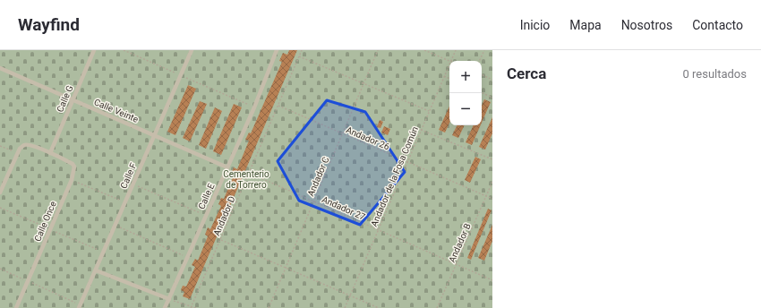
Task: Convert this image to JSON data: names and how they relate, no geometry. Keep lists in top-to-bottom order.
{
  "streets": {
    "lane": [
      "Calle G",
      "Calle Veinte",
      "Calle F",
      "Calle E",
      "Calle Once"
    ],
    "path": [
      "Andador 26",
      "Andador C",
      "Andador de la Fosa Común",
      "Andador 27",
      "Andador D",
      "Andador B"
    ]
  },
  "crossings": [
    ["Calle G", "Calle Veinte"],
    ["Calle G", "Calle Once"],
    ["Calle Veinte", "Calle F"],
    ["Calle Veinte", "Calle E"],
    ["Andador 26", "Andador C"],
    ["Andador 26", "Andador de la Fosa Común"],
    ["Andador 26", "Andador D"],
    ["Andador 26", "Andador B"],
    ["Andador C", "Andador 27"],
    ["Andador de la Fosa Común", "Andador 27"],
    ["Andador 27", "Andador D"],
    ["Andador 27", "Andador B"]
  ],
  "parks": ["Cementerio de Torrero"],
  "page": {
    "header": "Wayfind",
    "nav": [
      "Inicio",
      "Mapa",
      "Nosotros",
      "Contacto"
    ],
    "heading": ["Cerca", "0 resultados"],
    "map_buttons": ["+", "−"]
  }
}
